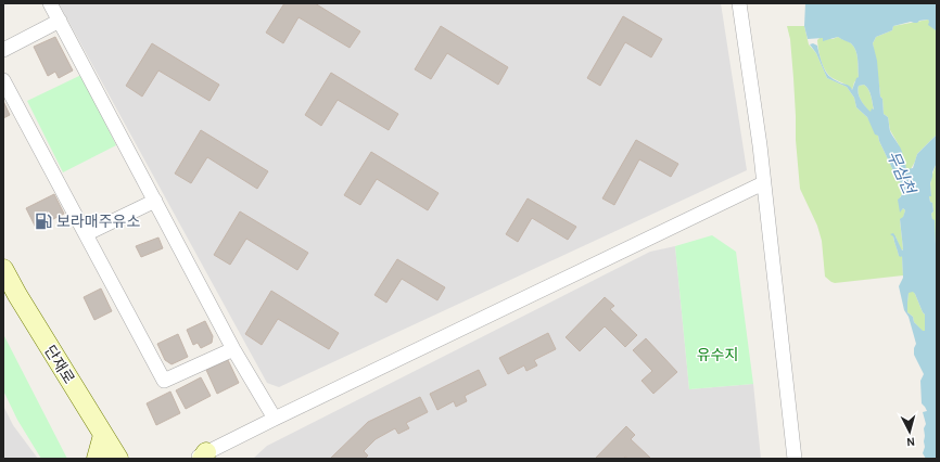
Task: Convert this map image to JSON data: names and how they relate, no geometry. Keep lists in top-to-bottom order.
{
  "streets": {
    "street": ["단재로"]
  },
  "water": ["무심천"],
  "parks": ["유수지"],
  "places": {
    "fuel station": ["보라매주유소"]
  },
  "north": "bottom"
}
